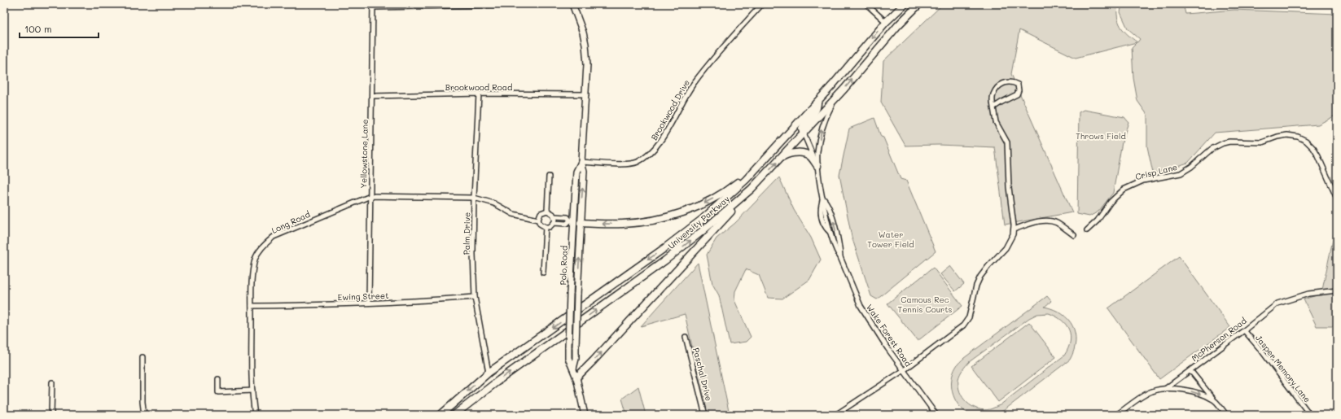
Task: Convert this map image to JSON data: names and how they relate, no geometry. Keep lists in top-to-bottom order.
{
  "streets": {
    "main road": ["University Parkway", "Polo Road"],
    "street": [
      "Brookwood Road",
      "Brookwood Drive",
      "Yellowstone Lane",
      "Crisp Lane",
      "Long Road",
      "Palm Drive",
      "Ewing Street",
      "Wake Forest Road",
      "McPherson Road",
      "Jasper Memory Lane",
      "Paschal Drive"
    ]
  },
  "crossings": [
    ["Brookwood Road", "Yellowstone Lane"],
    ["Brookwood Road", "Palm Drive"],
    ["Brookwood Road", "Polo Road"],
    ["Brookwood Drive", "Polo Road"],
    ["Yellowstone Lane", "Long Road"],
    ["Yellowstone Lane", "Ewing Street"],
    ["Long Road", "Palm Drive"],
    ["Long Road", "Ewing Street"],
    ["University Parkway", "Palm Drive"],
    ["University Parkway", "Wake Forest Road"],
    ["Palm Drive", "Ewing Street"],
    ["McPherson Road", "Jasper Memory Lane"]
  ],
  "parks": ["Throws Field", "Water Tower Field", "Camous Rec Tennis Courts"],
  "scale_bar": "100 m"
}
